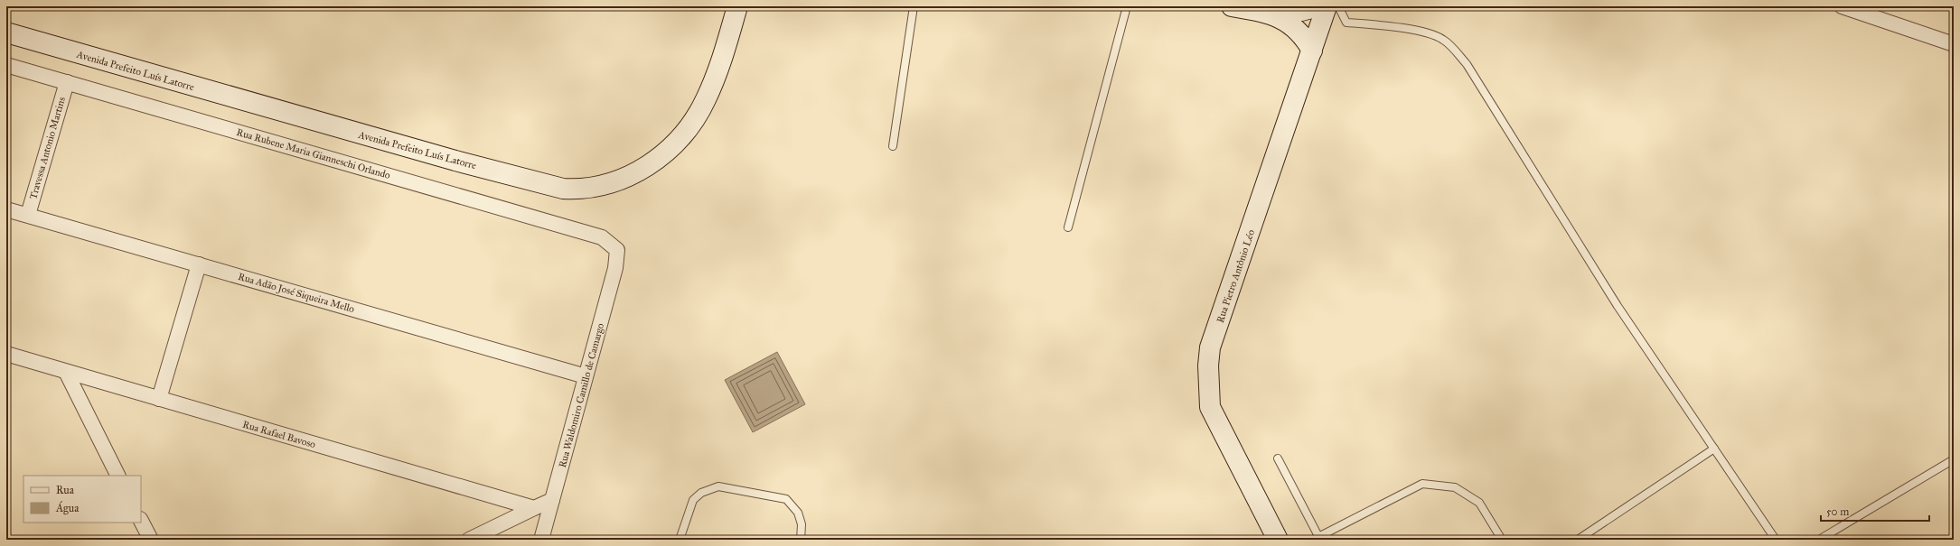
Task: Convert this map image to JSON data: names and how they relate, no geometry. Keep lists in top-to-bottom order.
{
  "streets": {
    "main road": ["Avenida Prefeito Luís Latorre", "Rua Pietro Antônio Léo"],
    "street": [
      "Travessa Antonio Martins",
      "Rua Rubene Maria Gianneschi Orlando",
      "Rua Adão José Siqueira Mello",
      "Rua Waldomiro Camillo de Camargo",
      "Rua Rafael Bavoso"
    ]
  },
  "crossings": [
    ["Travessa Antonio Martins", "Rua Rubene Maria Gianneschi Orlando"],
    ["Travessa Antonio Martins", "Rua Adão José Siqueira Mello"],
    ["Rua Rubene Maria Gianneschi Orlando", "Rua Waldomiro Camillo de Camargo"],
    ["Rua Adão José Siqueira Mello", "Rua Waldomiro Camillo de Camargo"]
  ],
  "legend": ["Rua", "Água"],
  "scale_bar": "50 m"
}
